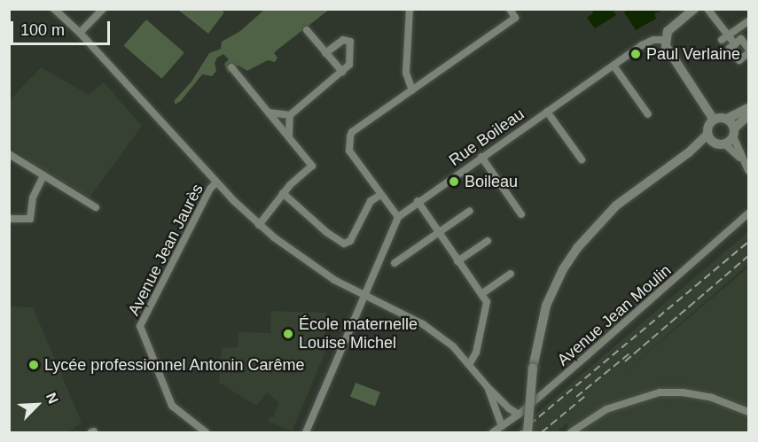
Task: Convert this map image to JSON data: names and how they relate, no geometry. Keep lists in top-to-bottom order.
{
  "streets": {
    "street": ["Rue Boileau", "Avenue Jean Jaurès", "Avenue Jean Moulin"]
  },
  "places": [
    "Paul Verlaine",
    "Boileau",
    "École maternelle Louise Michel",
    "Lycée professionnel Antonin Carême"
  ],
  "scale_bar": "100 m",
  "north": "top right"
}
